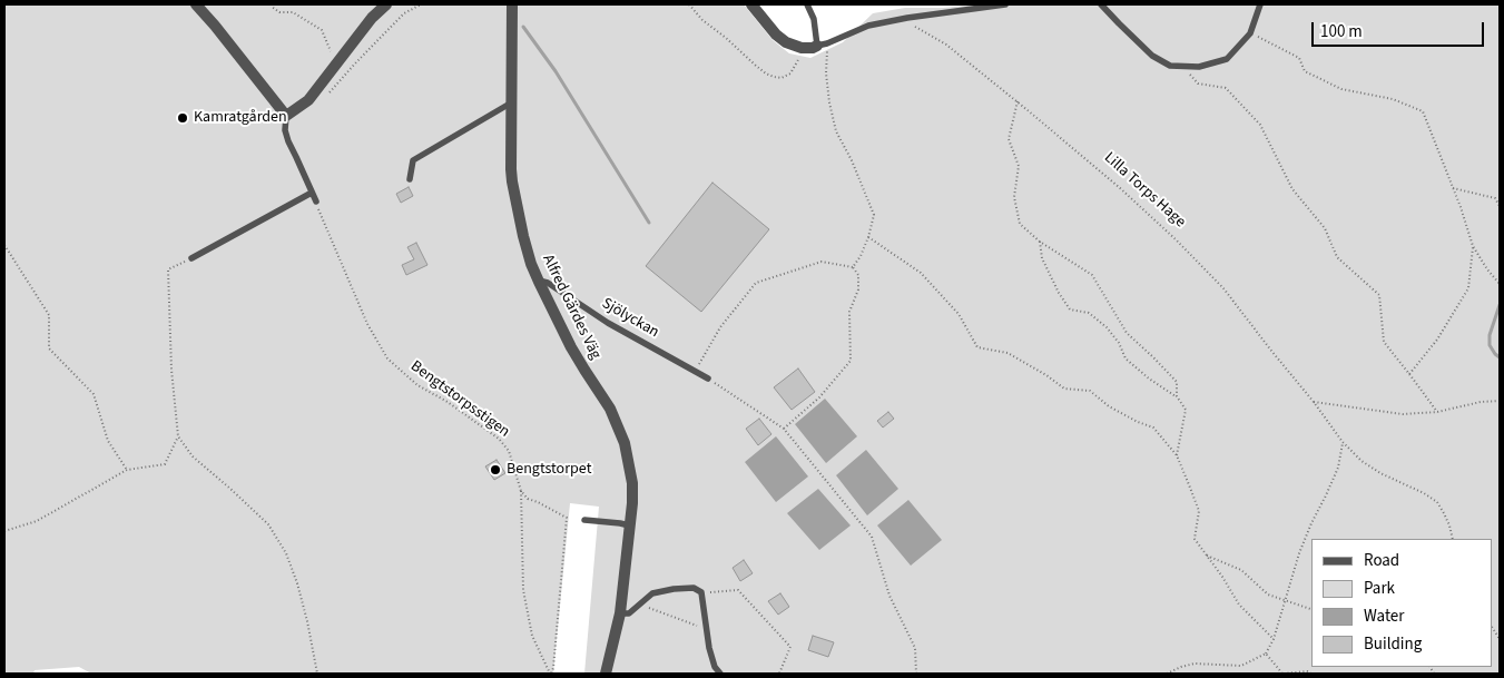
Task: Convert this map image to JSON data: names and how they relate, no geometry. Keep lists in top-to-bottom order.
{
  "streets": {
    "street": ["Alfred Gärdes Väg"],
    "lane": ["Sjölyckan"],
    "path": ["Lilla Torps Hage", "Bengtstorpsstigen"]
  },
  "crossings": [
    ["Alfred Gärdes Väg", "Sjölyckan"]
  ],
  "places": ["Kamratgården", "Bengtstorpet"],
  "legend": [
    "Road",
    "Park",
    "Water",
    "Building"
  ],
  "scale_bar": "100 m"
}
